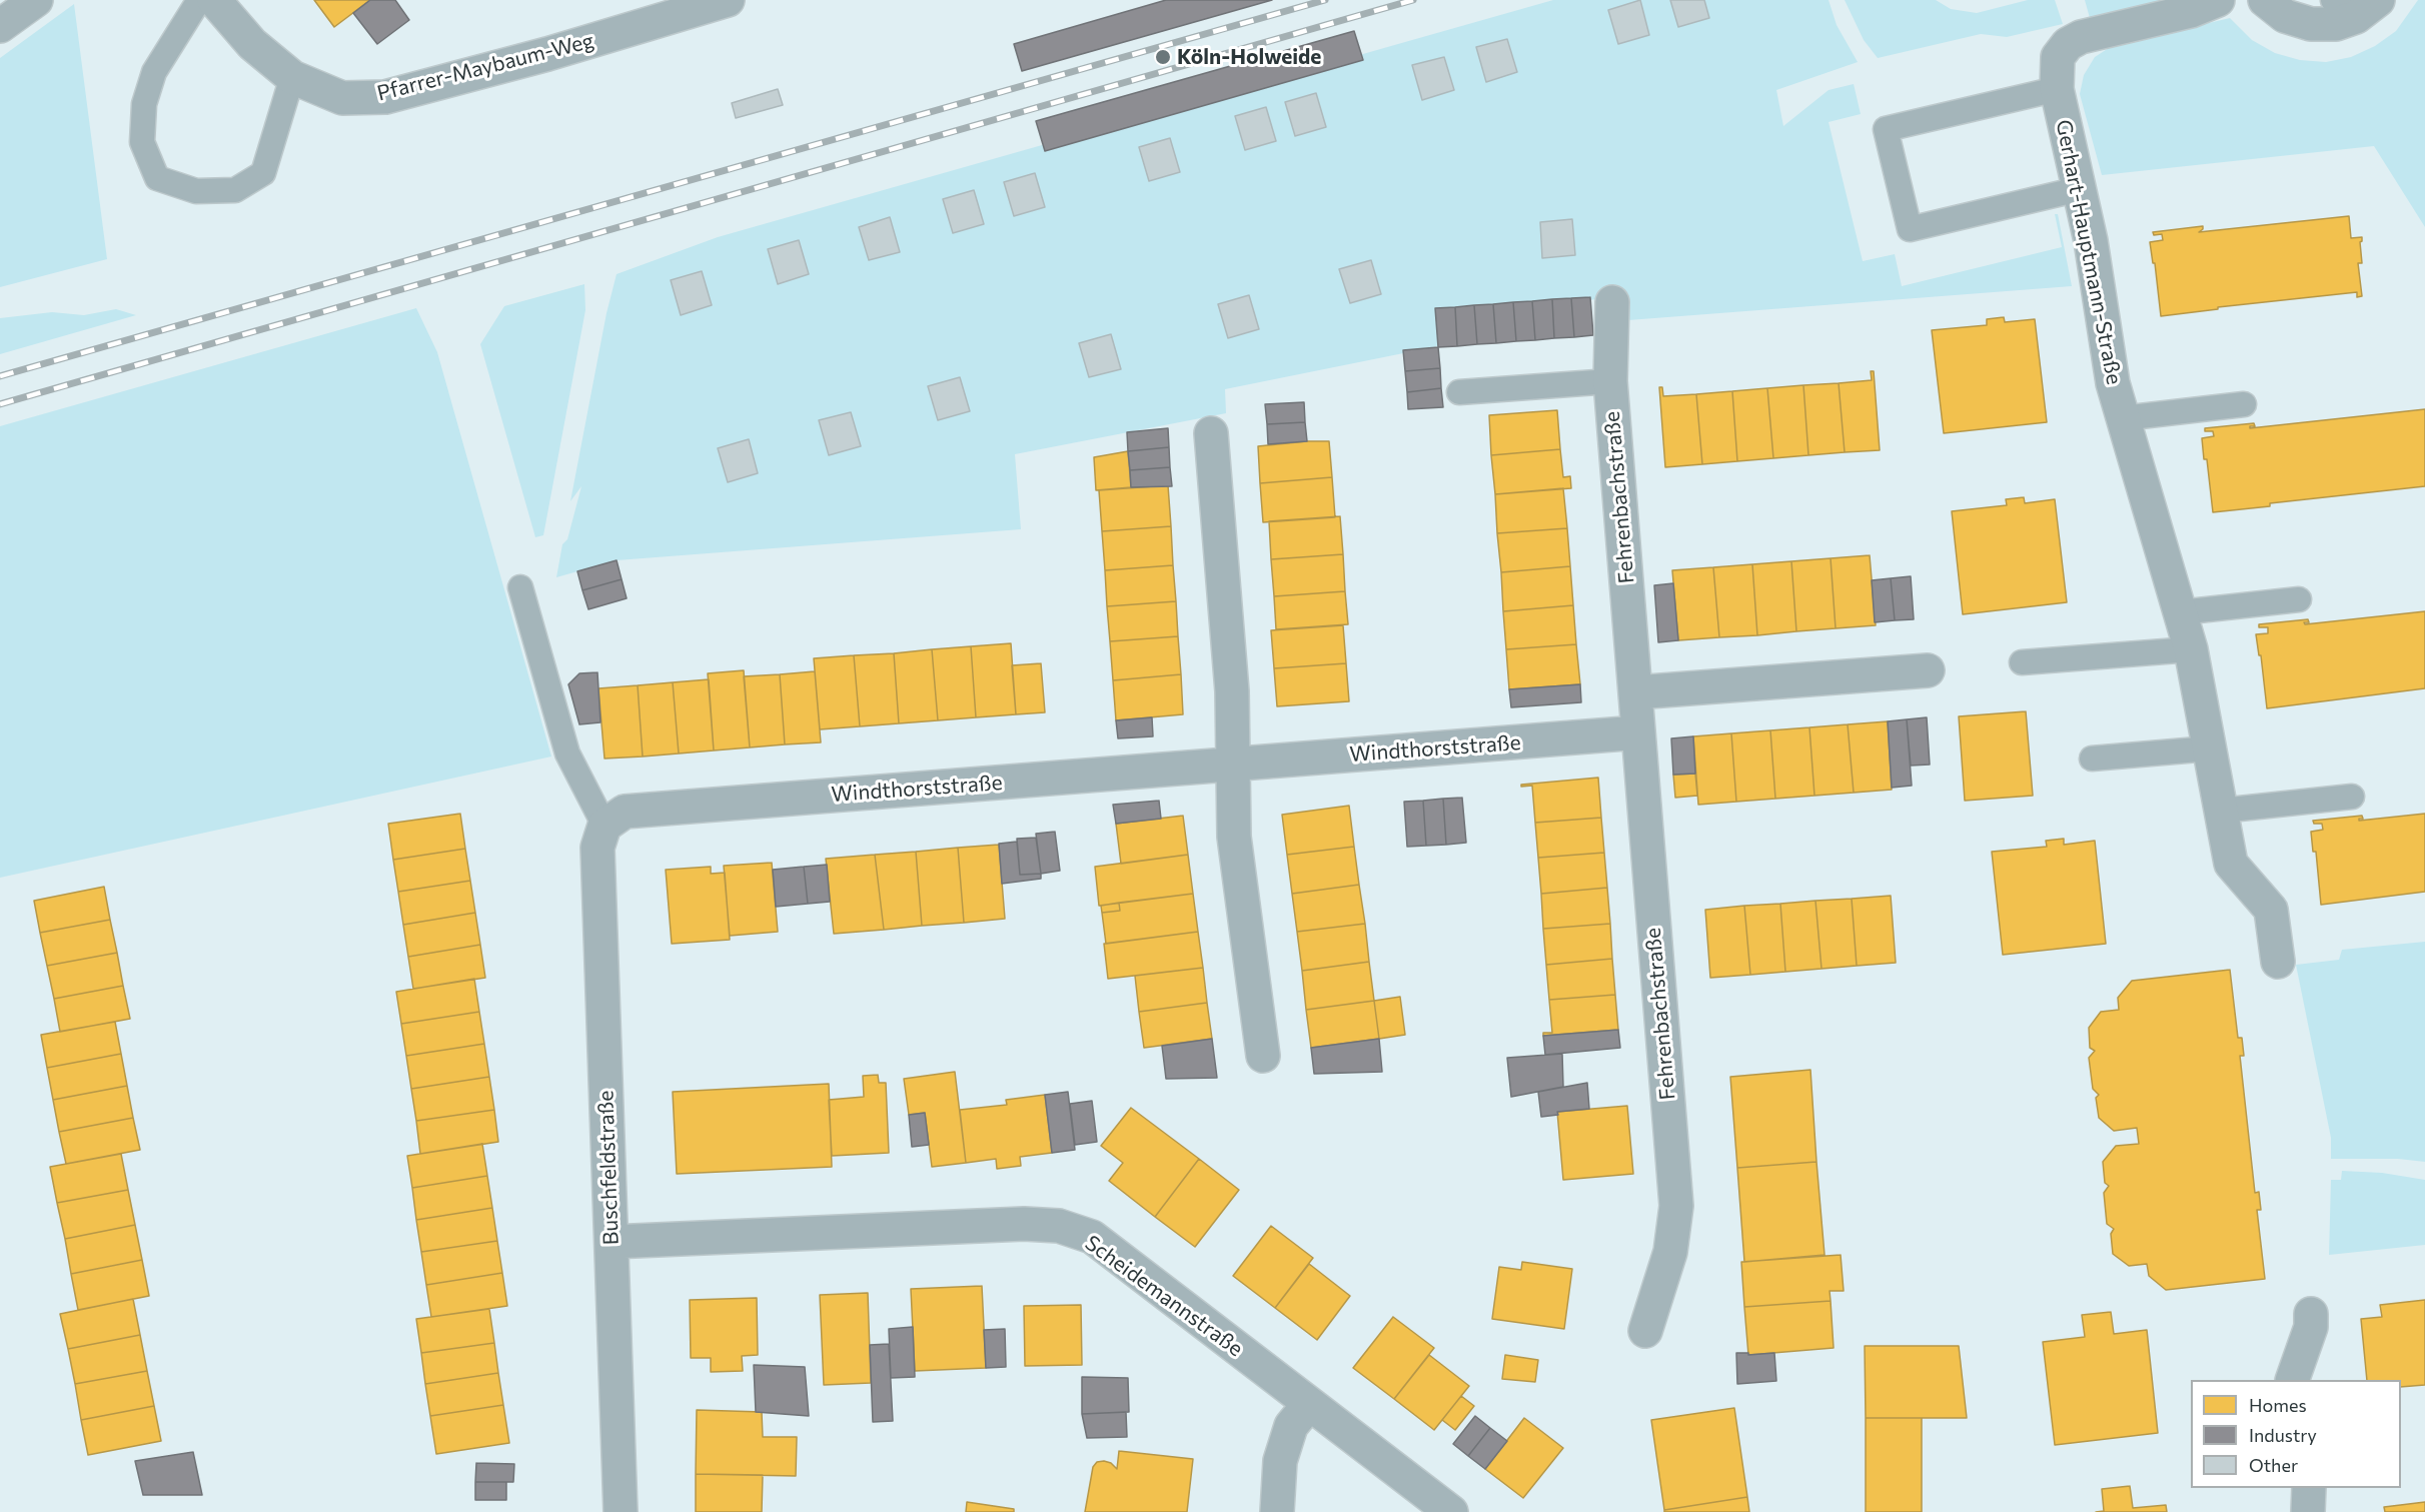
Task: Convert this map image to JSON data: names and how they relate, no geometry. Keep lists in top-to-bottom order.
{
  "streets": {
    "street": [
      "Pfarrer-Maybaum-Weg",
      "Gerhart-Hauptmann-Straße",
      "Fehrenbachstraße",
      "Windthorststraße",
      "Buschfeldstraße",
      "Scheidemannstraße"
    ]
  },
  "crossings": [
    ["Fehrenbachstraße", "Windthorststraße"],
    ["Windthorststraße", "Buschfeldstraße"],
    ["Buschfeldstraße", "Scheidemannstraße"]
  ],
  "places": ["Köln-Holweide"],
  "legend": ["Homes", "Industry", "Other"]
}
